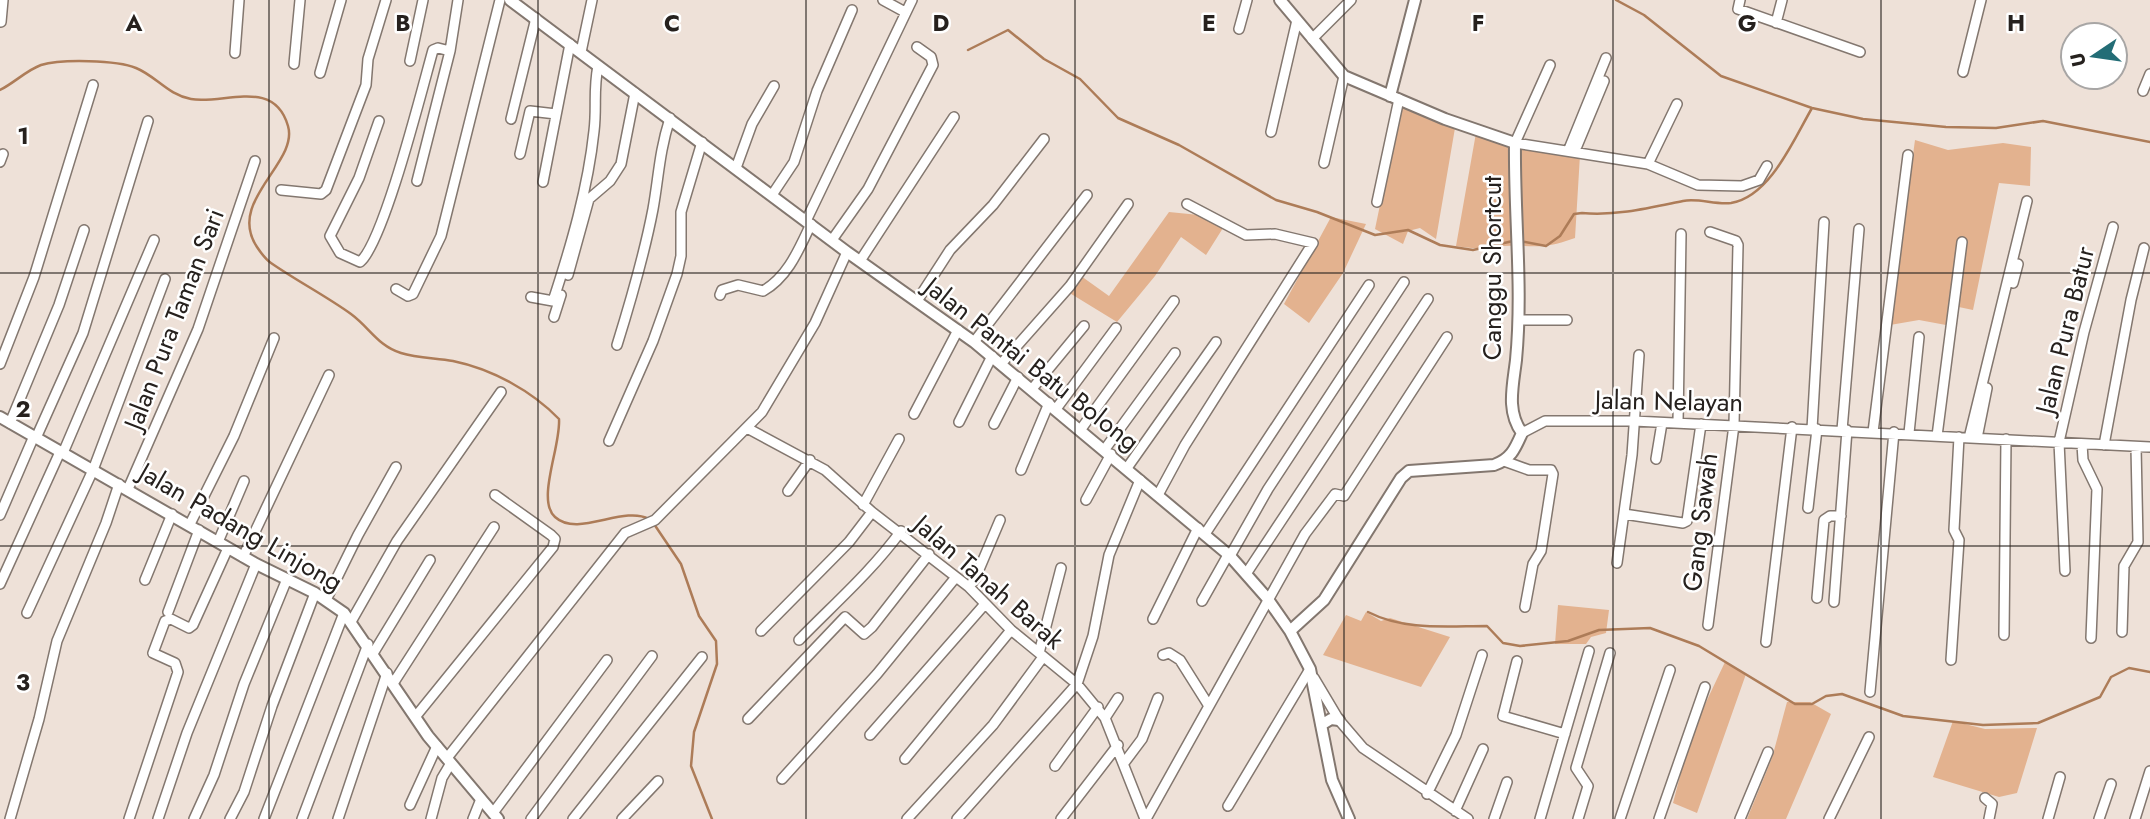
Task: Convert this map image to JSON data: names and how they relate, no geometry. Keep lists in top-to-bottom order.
{
  "streets": {
    "street": [
      "Canggu Shortcut",
      "Jalan Pura Taman Sari",
      "Jalan Pura Batur",
      "Jalan Pantai Batu Bolong",
      "Jalan Nelayan",
      "Gang Sawah",
      "Jalan Padang Linjong",
      "Jalan Tanah Barak"
    ]
  },
  "crossings": [
    ["Canggu Shortcut", "Jalan Nelayan"],
    ["Jalan Pura Taman Sari", "Jalan Padang Linjong"],
    ["Jalan Pura Batur", "Jalan Nelayan"],
    ["Jalan Pantai Batu Bolong", "Jalan Tanah Barak"],
    ["Jalan Nelayan", "Gang Sawah"]
  ],
  "north": "left",
  "grid": {
    "columns": [
      "A",
      "B",
      "C",
      "D",
      "E",
      "F",
      "G",
      "H"
    ],
    "rows": ["1", "2", "3"]
  }
}
